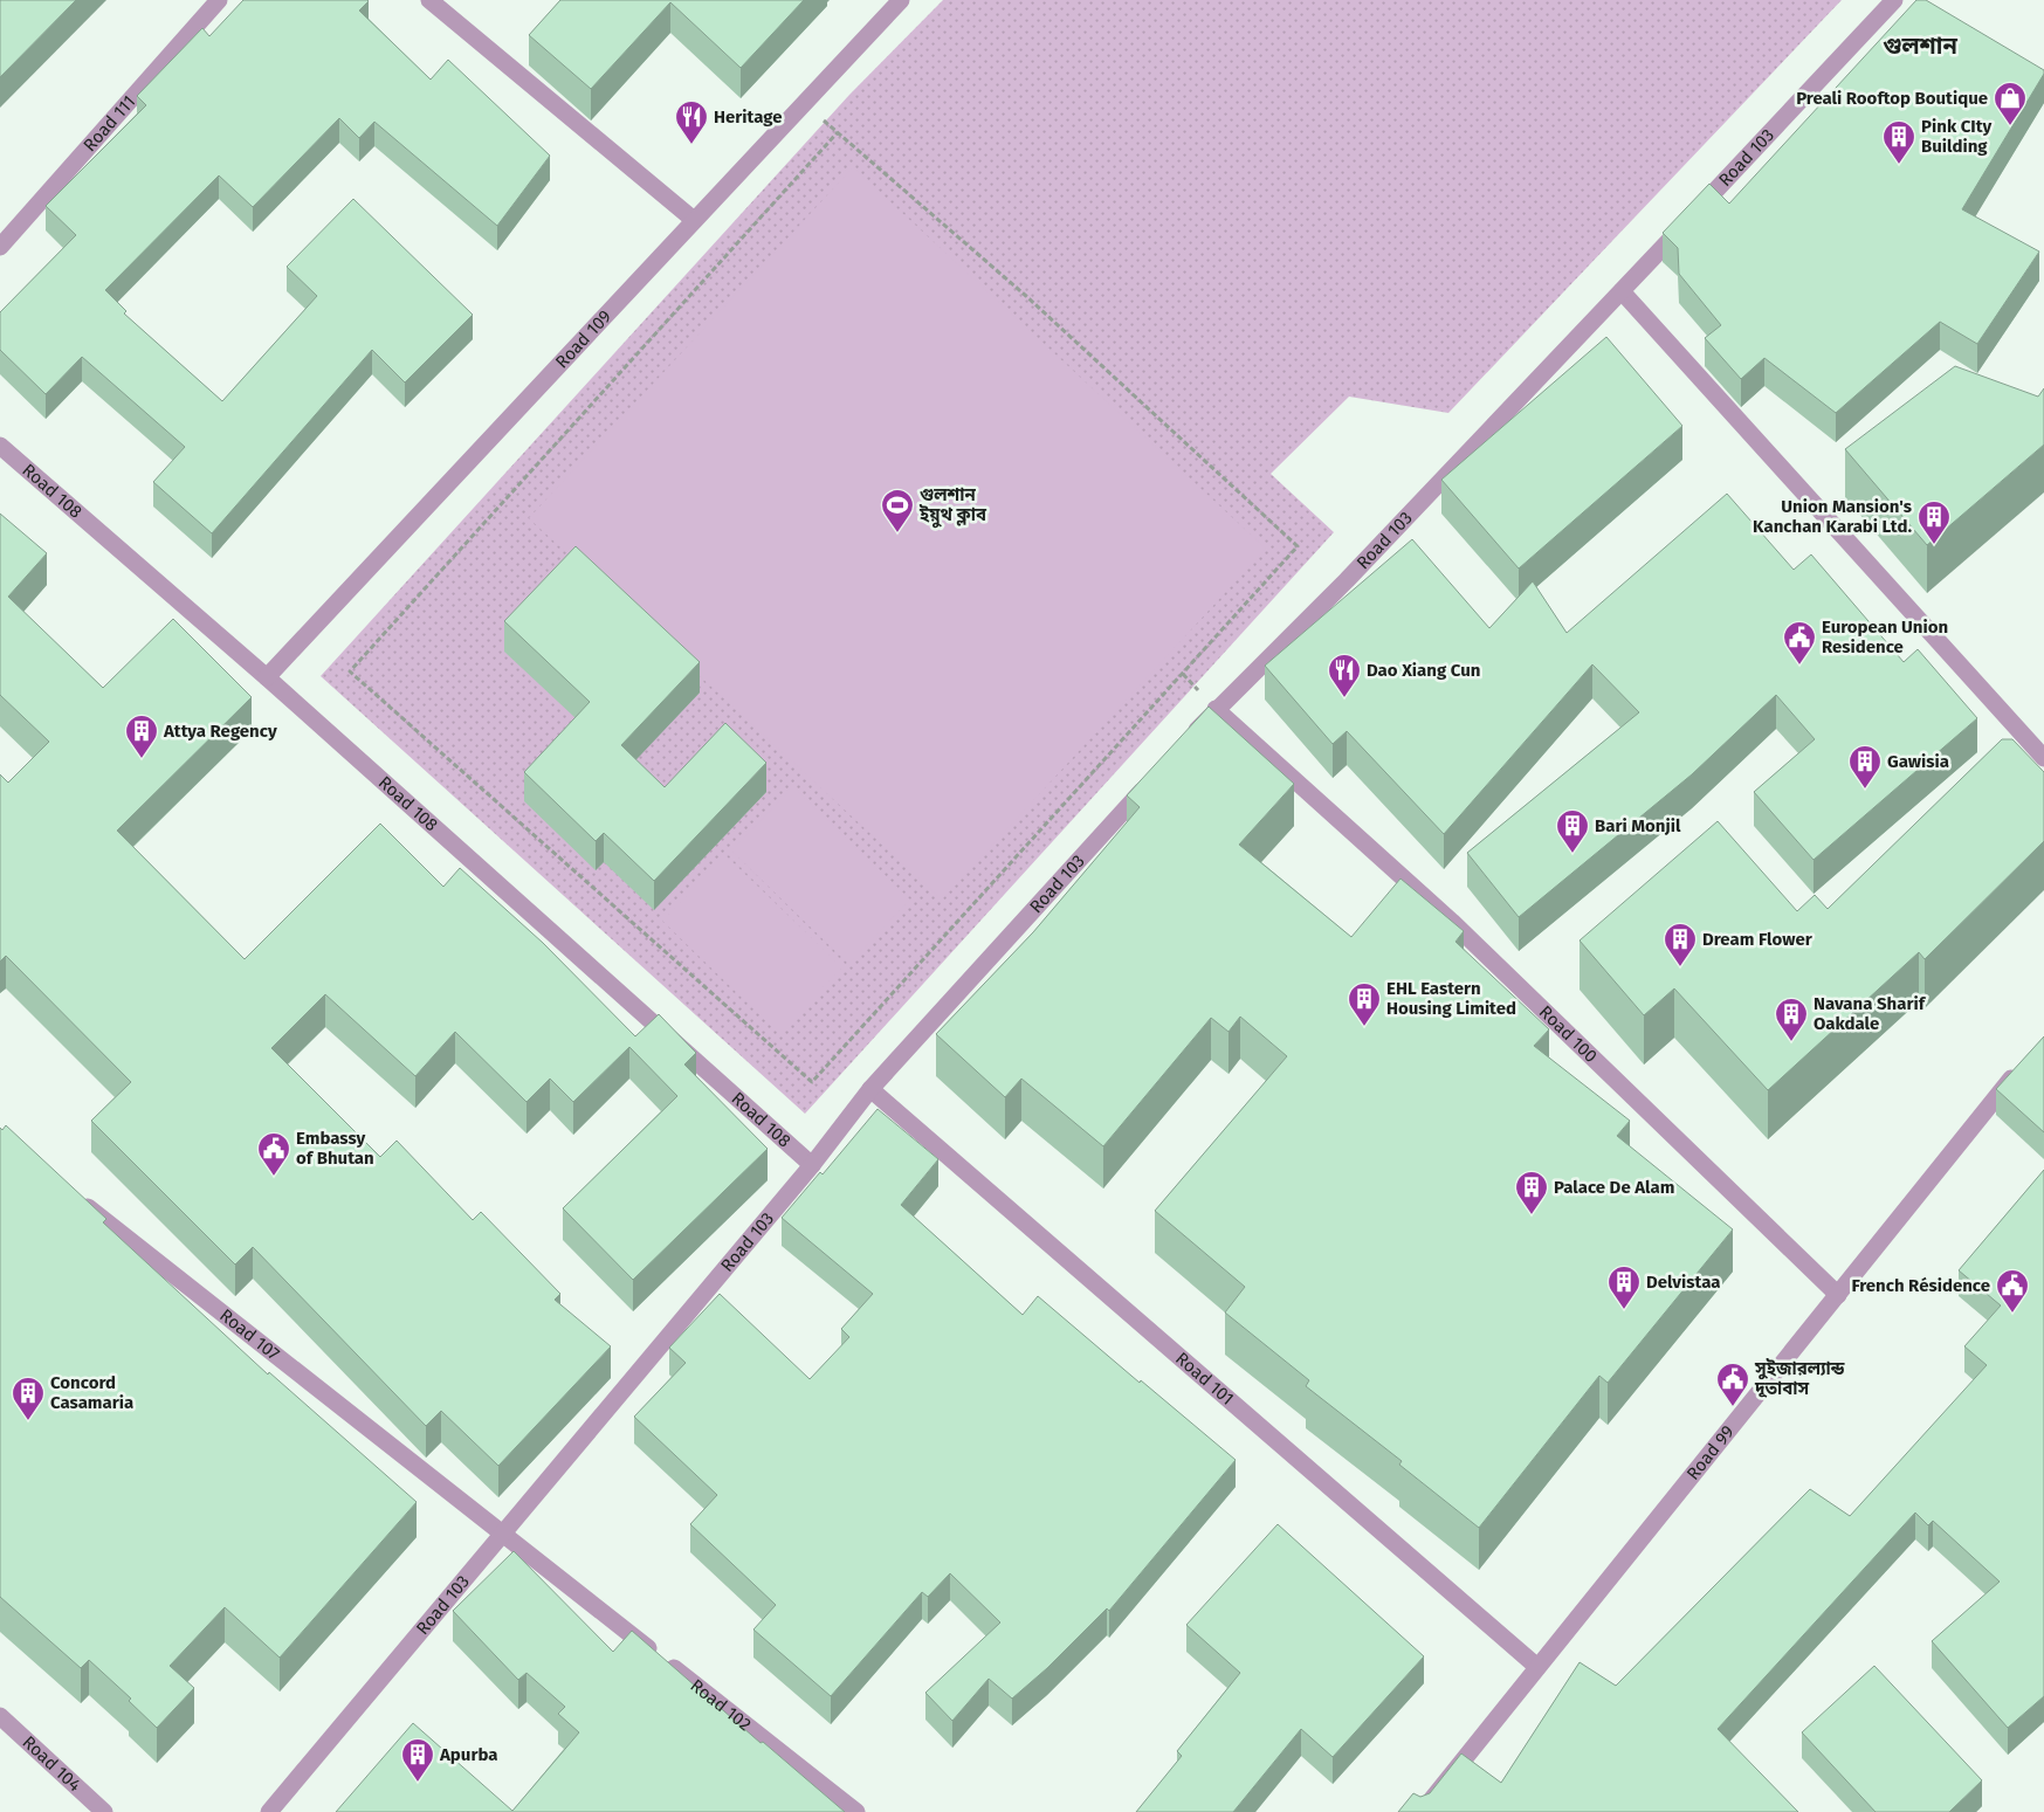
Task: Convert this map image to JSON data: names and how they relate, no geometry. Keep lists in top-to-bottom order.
{
  "streets": {
    "street": [
      "Road 111",
      "Road 103",
      "Road 109",
      "Road 108",
      "Road 100",
      "Road 107",
      "Road 101",
      "Road 99",
      "Road 102",
      "Road 104"
    ]
  },
  "crossings": [
    ["Road 103", "Road 108"],
    ["Road 103", "Road 100"],
    ["Road 103", "Road 107"],
    ["Road 103", "Road 101"],
    ["Road 103", "Road 102"],
    ["Road 109", "Road 108"],
    ["Road 100", "Road 99"],
    ["Road 107", "Road 102"],
    ["Road 101", "Road 99"]
  ],
  "districts": ["গুলশান"],
  "places": {
    "shop": ["Preali Rooftop Boutique"],
    "restaurant": ["Heritage", "Dao Xiang Cun"],
    "building": [
      "Pink CIty Building",
      "Union Mansion's Kanchan Karabi Ltd.",
      "Attya Regency",
      "Gawisia",
      "Bari Monjil",
      "Dream Flower",
      "EHL Eastern Housing Limited",
      "Navana Sharif Oakdale",
      "Palace De Alam",
      "Delvistaa",
      "Concord Casamaria",
      "Apurba"
    ],
    "sports": ["গুলশান ইয়ুথ ক্লাব"],
    "public building": [
      "European Union Residence",
      "Embassy of Bhutan",
      "French Résidence",
      "সুইজারল্যান্ড দূতাবাস"
    ]
  }
}
